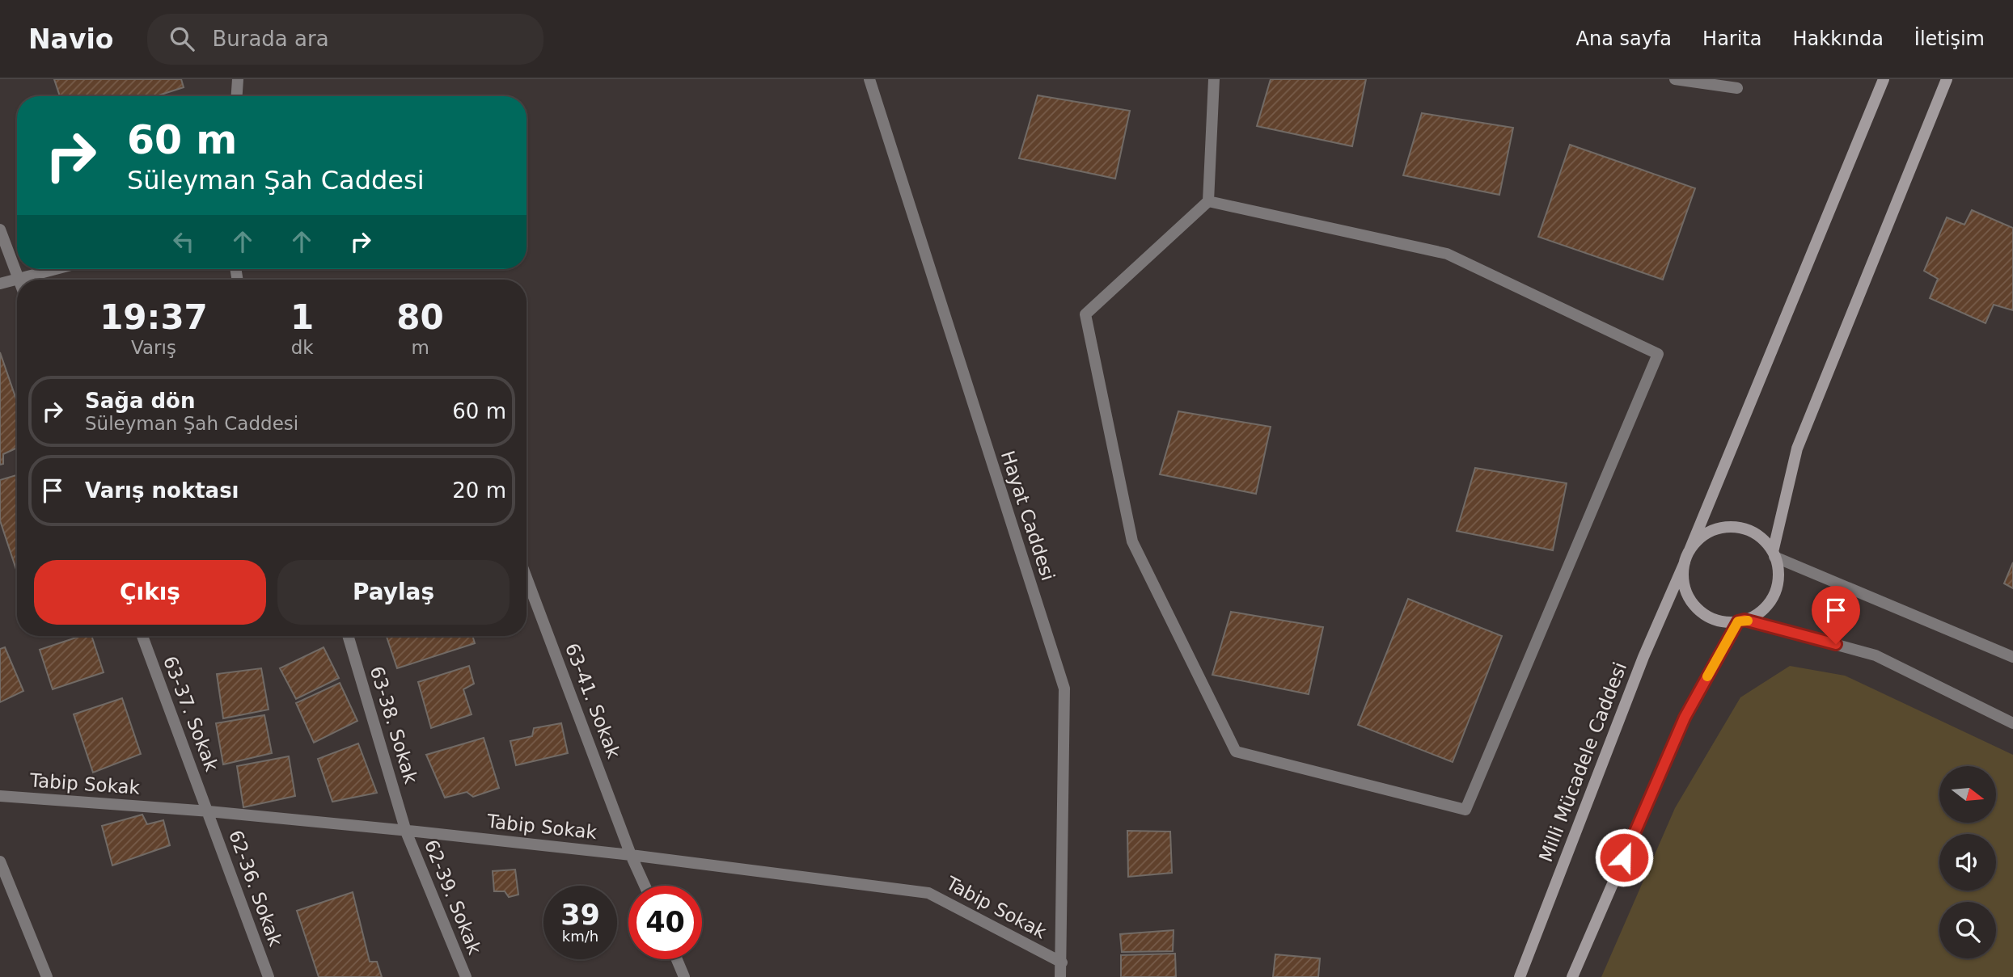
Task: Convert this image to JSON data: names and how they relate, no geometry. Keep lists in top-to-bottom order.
{
  "streets": {
    "street": [
      "Hayat Caddesi",
      "63-41. Sokak",
      "63-37. Sokak",
      "63-38. Sokak",
      "Milli Mücadele Caddesi",
      "Tabip Sokak",
      "62-36. Sokak",
      "62-39. Sokak"
    ]
  },
  "crossings": [
    ["Hayat Caddesi", "Tabip Sokak"],
    ["63-41. Sokak", "Tabip Sokak"],
    ["63-37. Sokak", "Tabip Sokak"],
    ["63-37. Sokak", "62-36. Sokak"],
    ["63-38. Sokak", "Tabip Sokak"],
    ["63-38. Sokak", "62-39. Sokak"],
    ["Tabip Sokak", "62-36. Sokak"],
    ["Tabip Sokak", "62-39. Sokak"]
  ],
  "north": "right",
  "page": {
    "header": "Navio",
    "search": "Burada ara",
    "nav": [
      "Ana sayfa",
      "Harita",
      "Hakkında",
      "İletişim"
    ],
    "turn": ["60 m", "Süleyman Şah Caddesi"],
    "eta": [
      "19:37",
      "Varış",
      "1",
      "dk",
      "80",
      "m"
    ],
    "list": [
      {
        "name": "Sağa dön",
        "note": "Süleyman Şah Caddesi",
        "value": "60 m"
      },
      {
        "name": "Varış noktası",
        "value": "20 m"
      }
    ],
    "buttons": ["Çıkış", "Paylaş"],
    "speed": "39 km/h",
    "limit": "40"
  }
}
